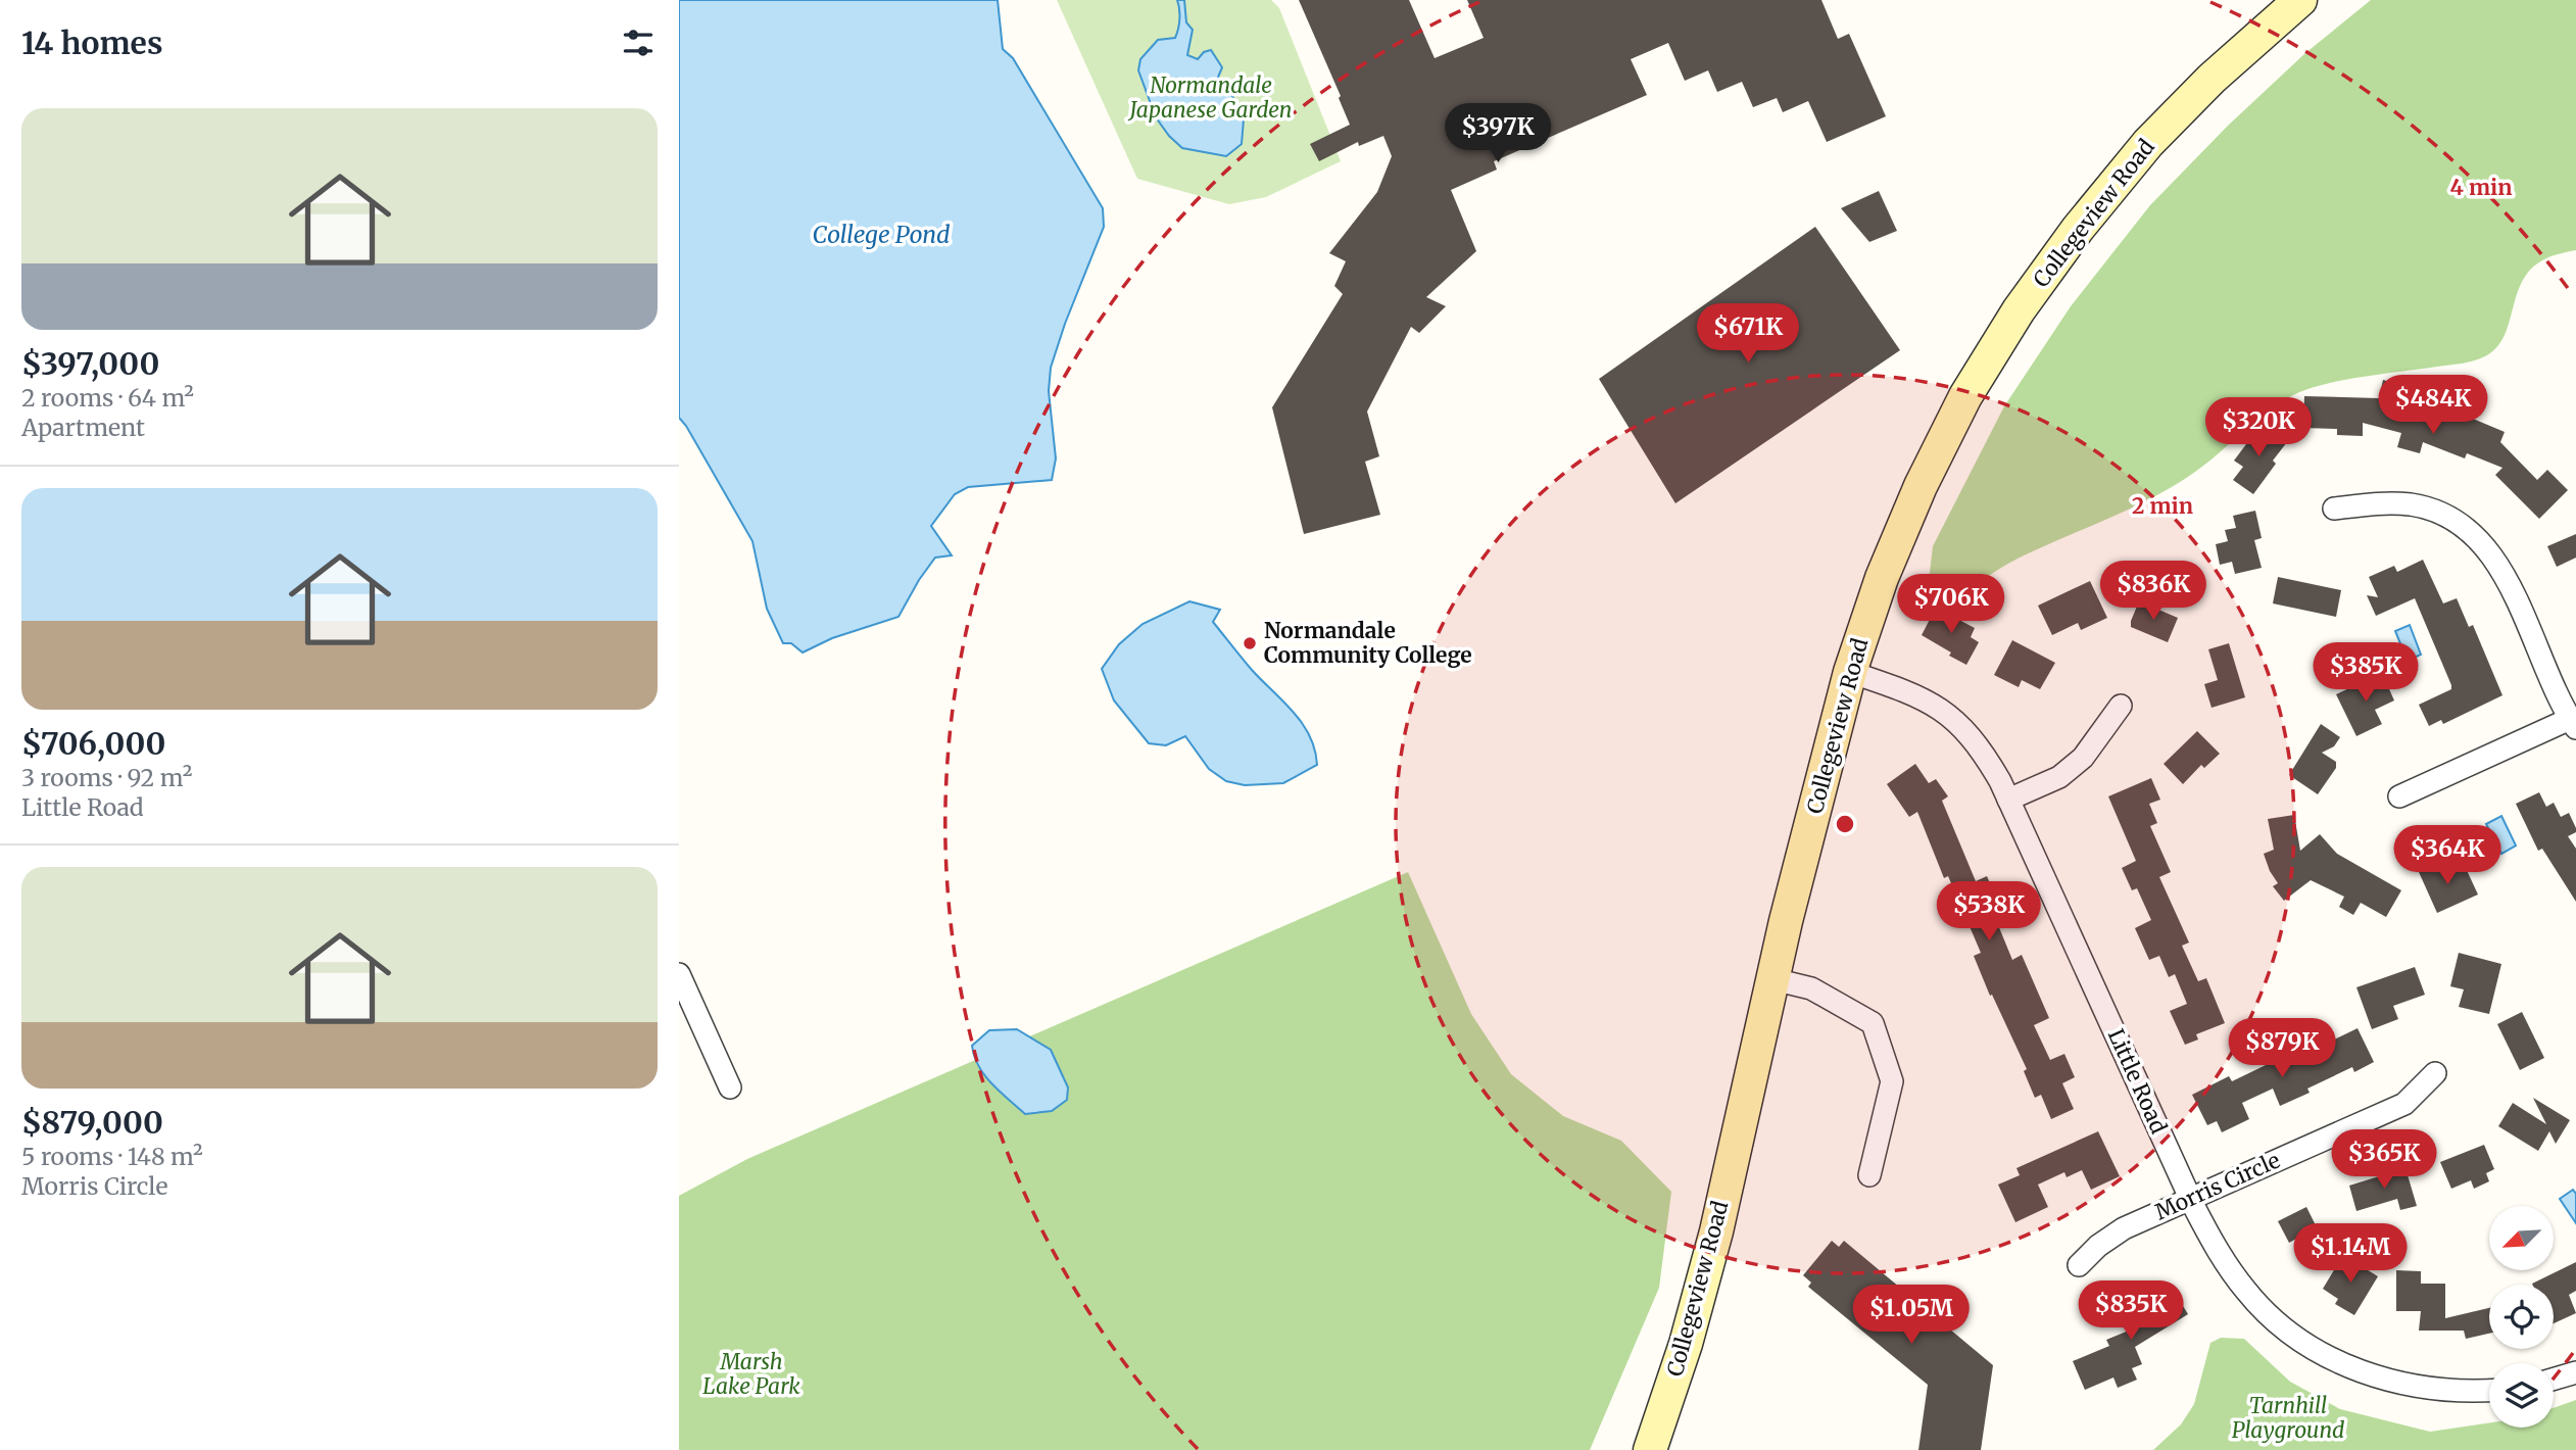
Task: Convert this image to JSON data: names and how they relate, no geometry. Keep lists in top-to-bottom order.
{
  "streets": {
    "street": ["Collegeview Road", "Little Road", "Morris Circle"]
  },
  "crossings": [
    ["Collegeview Road", "Little Road"],
    ["Little Road", "Morris Circle"]
  ],
  "water": ["College Pond"],
  "parks": ["Normandale Japanese Garden", "Marsh Lake Park", "Tarnhill Playground"],
  "places": ["Normandale Community College"],
  "north": "bottom left",
  "page": {
    "heading": "14 homes",
    "list": [
      {
        "name": "$397,000",
        "note": "2 rooms · 64 m² · Apartment"
      },
      {
        "name": "$706,000",
        "note": "3 rooms · 92 m² · Little Road"
      },
      {
        "name": "$879,000",
        "note": "5 rooms · 148 m² · Morris Circle"
      }
    ],
    "price": [
      "$397K",
      "$671K",
      "$484K",
      "$320K",
      "$836K",
      "$706K",
      "$385K",
      "$364K",
      "$538K",
      "$879K",
      "$365K",
      "$1.14M",
      "$835K",
      "$1.05M"
    ]
  },
  "rings": ["4 min", "2 min"]
}
